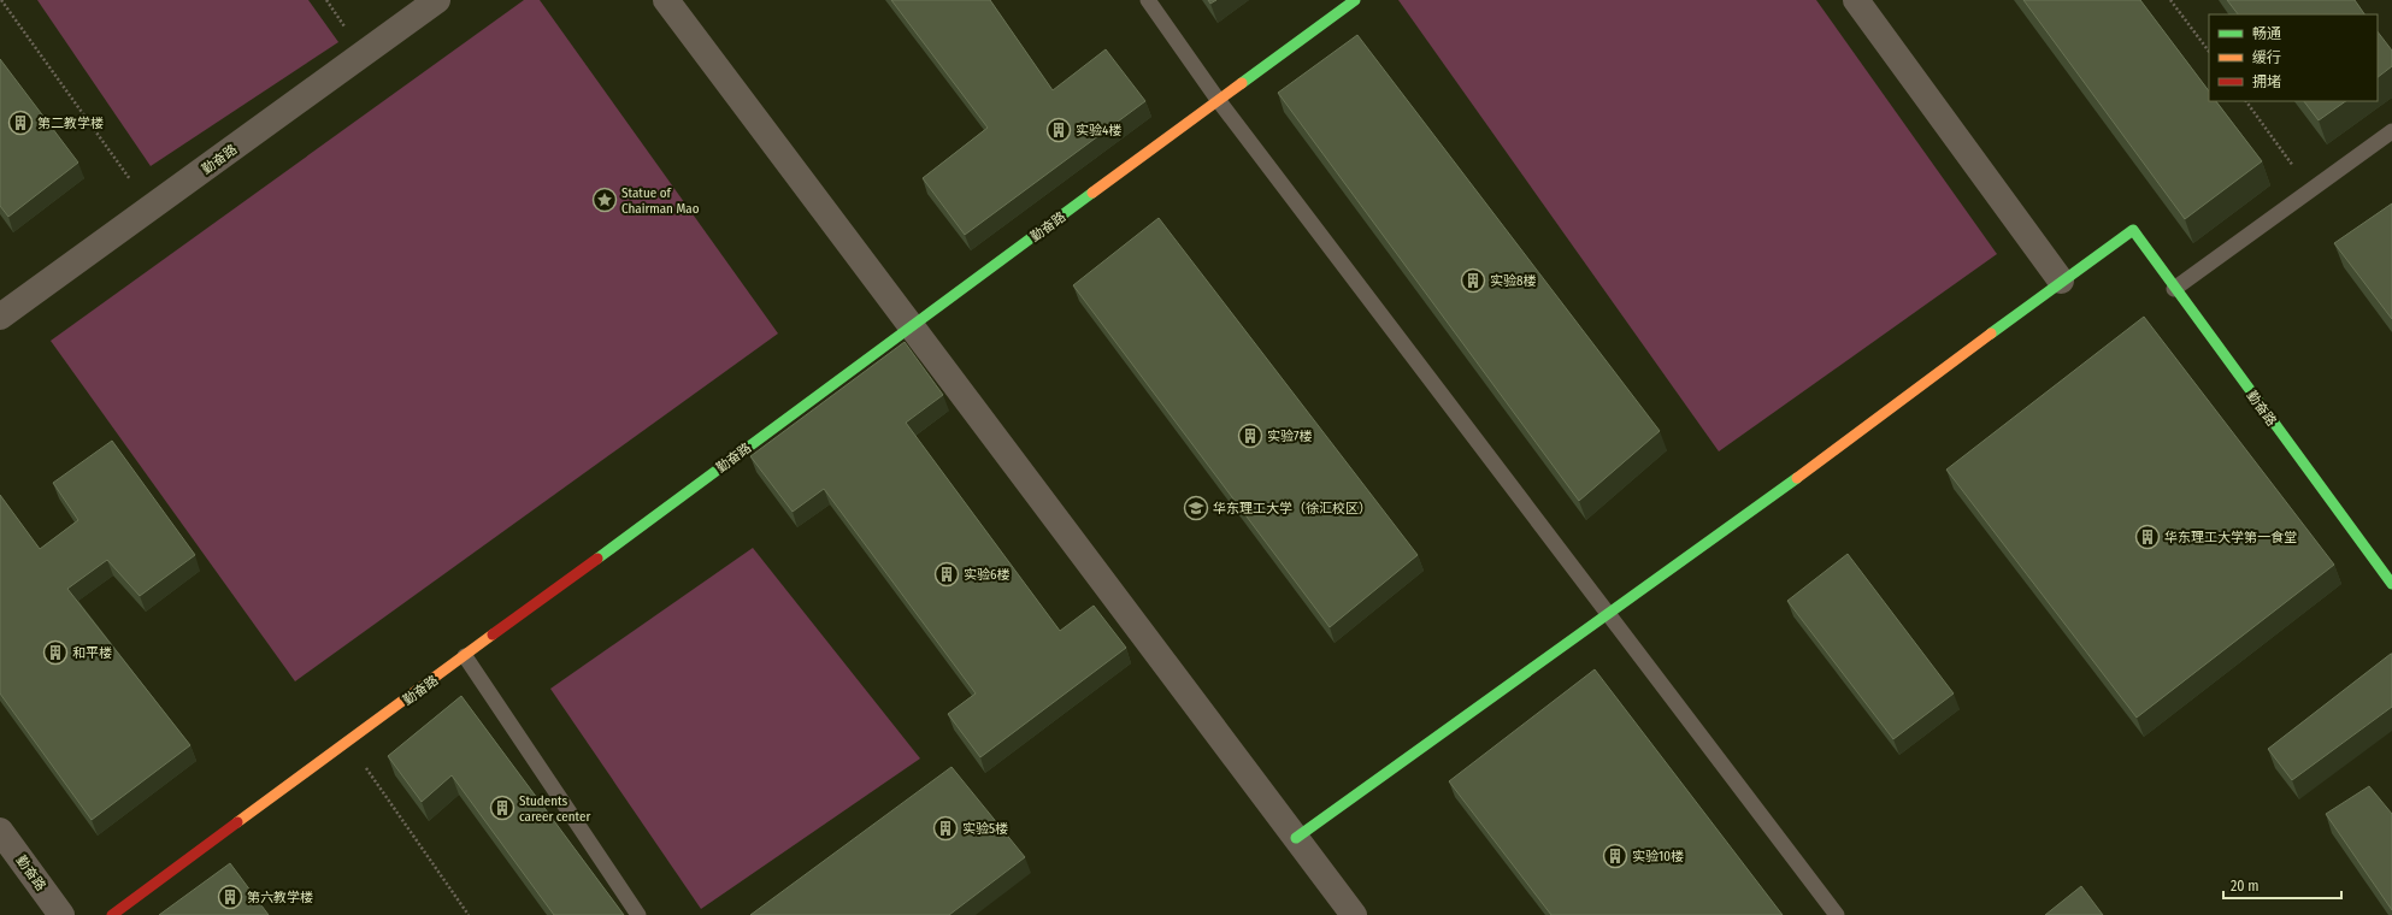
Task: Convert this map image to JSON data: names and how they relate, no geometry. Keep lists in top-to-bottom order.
{
  "streets": {
    "street": ["勤奋路"]
  },
  "places": {
    "building": [
      "第二教学楼",
      "实验4楼",
      "实验8楼",
      "实验7楼",
      "华东理工大学第一食堂",
      "实验6楼",
      "和平楼",
      "Students career center",
      "实验5楼",
      "实验10楼",
      "第六教学楼"
    ],
    "place": ["Statue of Chairman Mao"],
    "school or university": ["华东理工大学（徐汇校区）"]
  },
  "legend": ["畅通", "缓行", "拥堵"],
  "scale_bar": "20 m"
}
